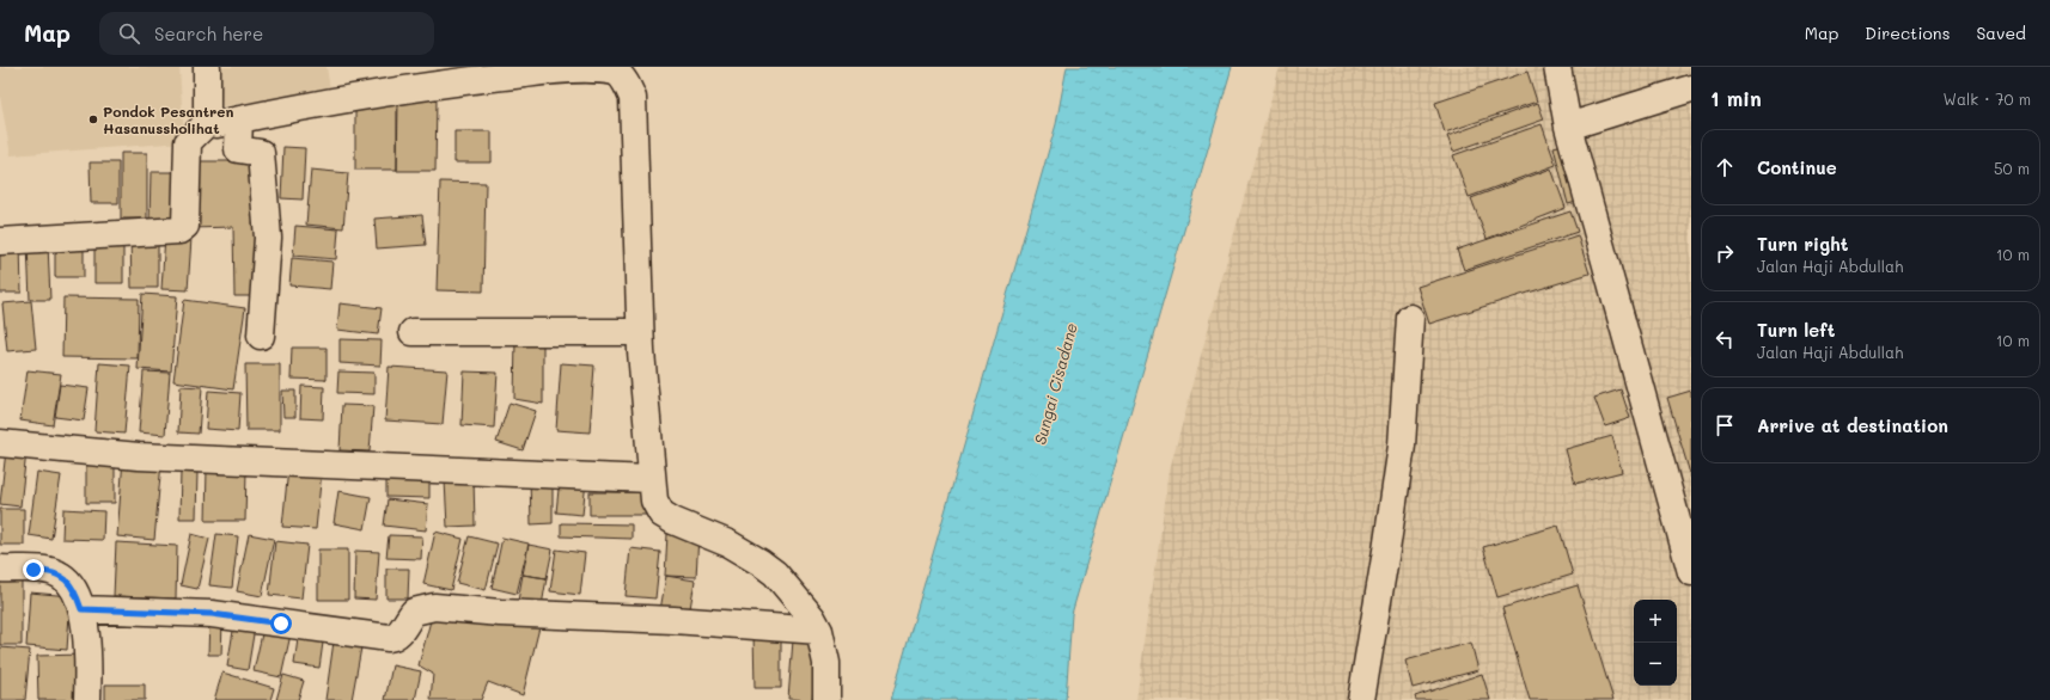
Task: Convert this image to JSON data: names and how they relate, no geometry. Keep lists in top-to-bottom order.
{
  "water": ["Sungai Cisadane"],
  "places": ["Pondok Pesantren Hasanussholihat"],
  "page": {
    "header": "Map",
    "search": "Search here",
    "nav": ["Map", "Directions", "Saved"],
    "heading": ["1 min", "Walk · 70 m"],
    "list": [
      ["Continue", "50 m"],
      ["Turn right", "Jalan Haji Abdullah", "10 m"],
      ["Turn left", "Jalan Haji Abdullah", "10 m"],
      "Arrive at destination"
    ],
    "map_buttons": ["+", "−"]
  }
}
